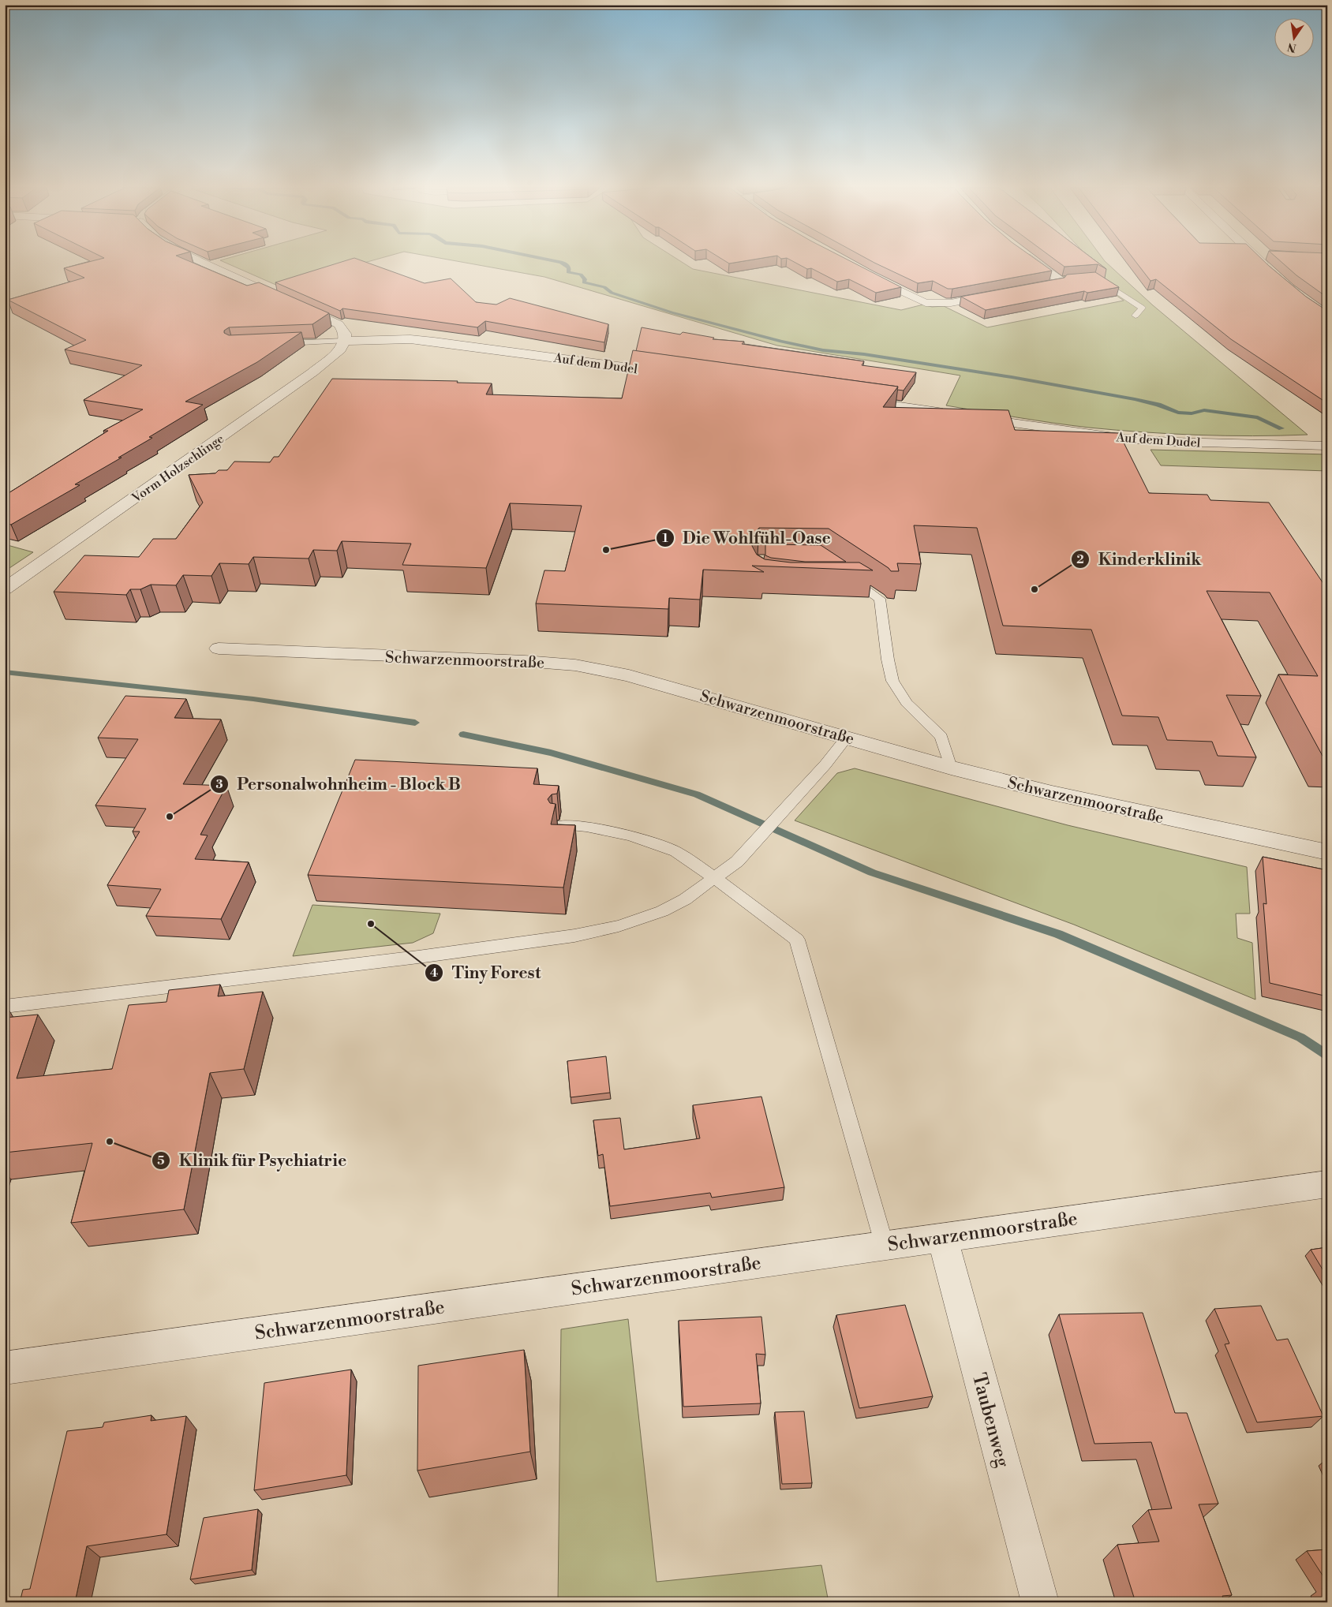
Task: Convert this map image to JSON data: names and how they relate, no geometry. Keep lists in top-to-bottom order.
{
  "streets": {
    "street": [
      "Auf dem Dudel",
      "Vorm Holzschlinge",
      "Schwarzenmoorstraße",
      "Taubenweg"
    ]
  },
  "crossings": [
    ["Auf dem Dudel", "Vorm Holzschlinge"],
    ["Schwarzenmoorstraße", "Taubenweg"]
  ],
  "places": [
    "Die Wohlfühl-Oase",
    "Kinderklinik",
    "Personalwohnheim - Block B",
    "Tiny Forest",
    "Klinik für Psychiatrie"
  ],
  "north": "bottom"
}
